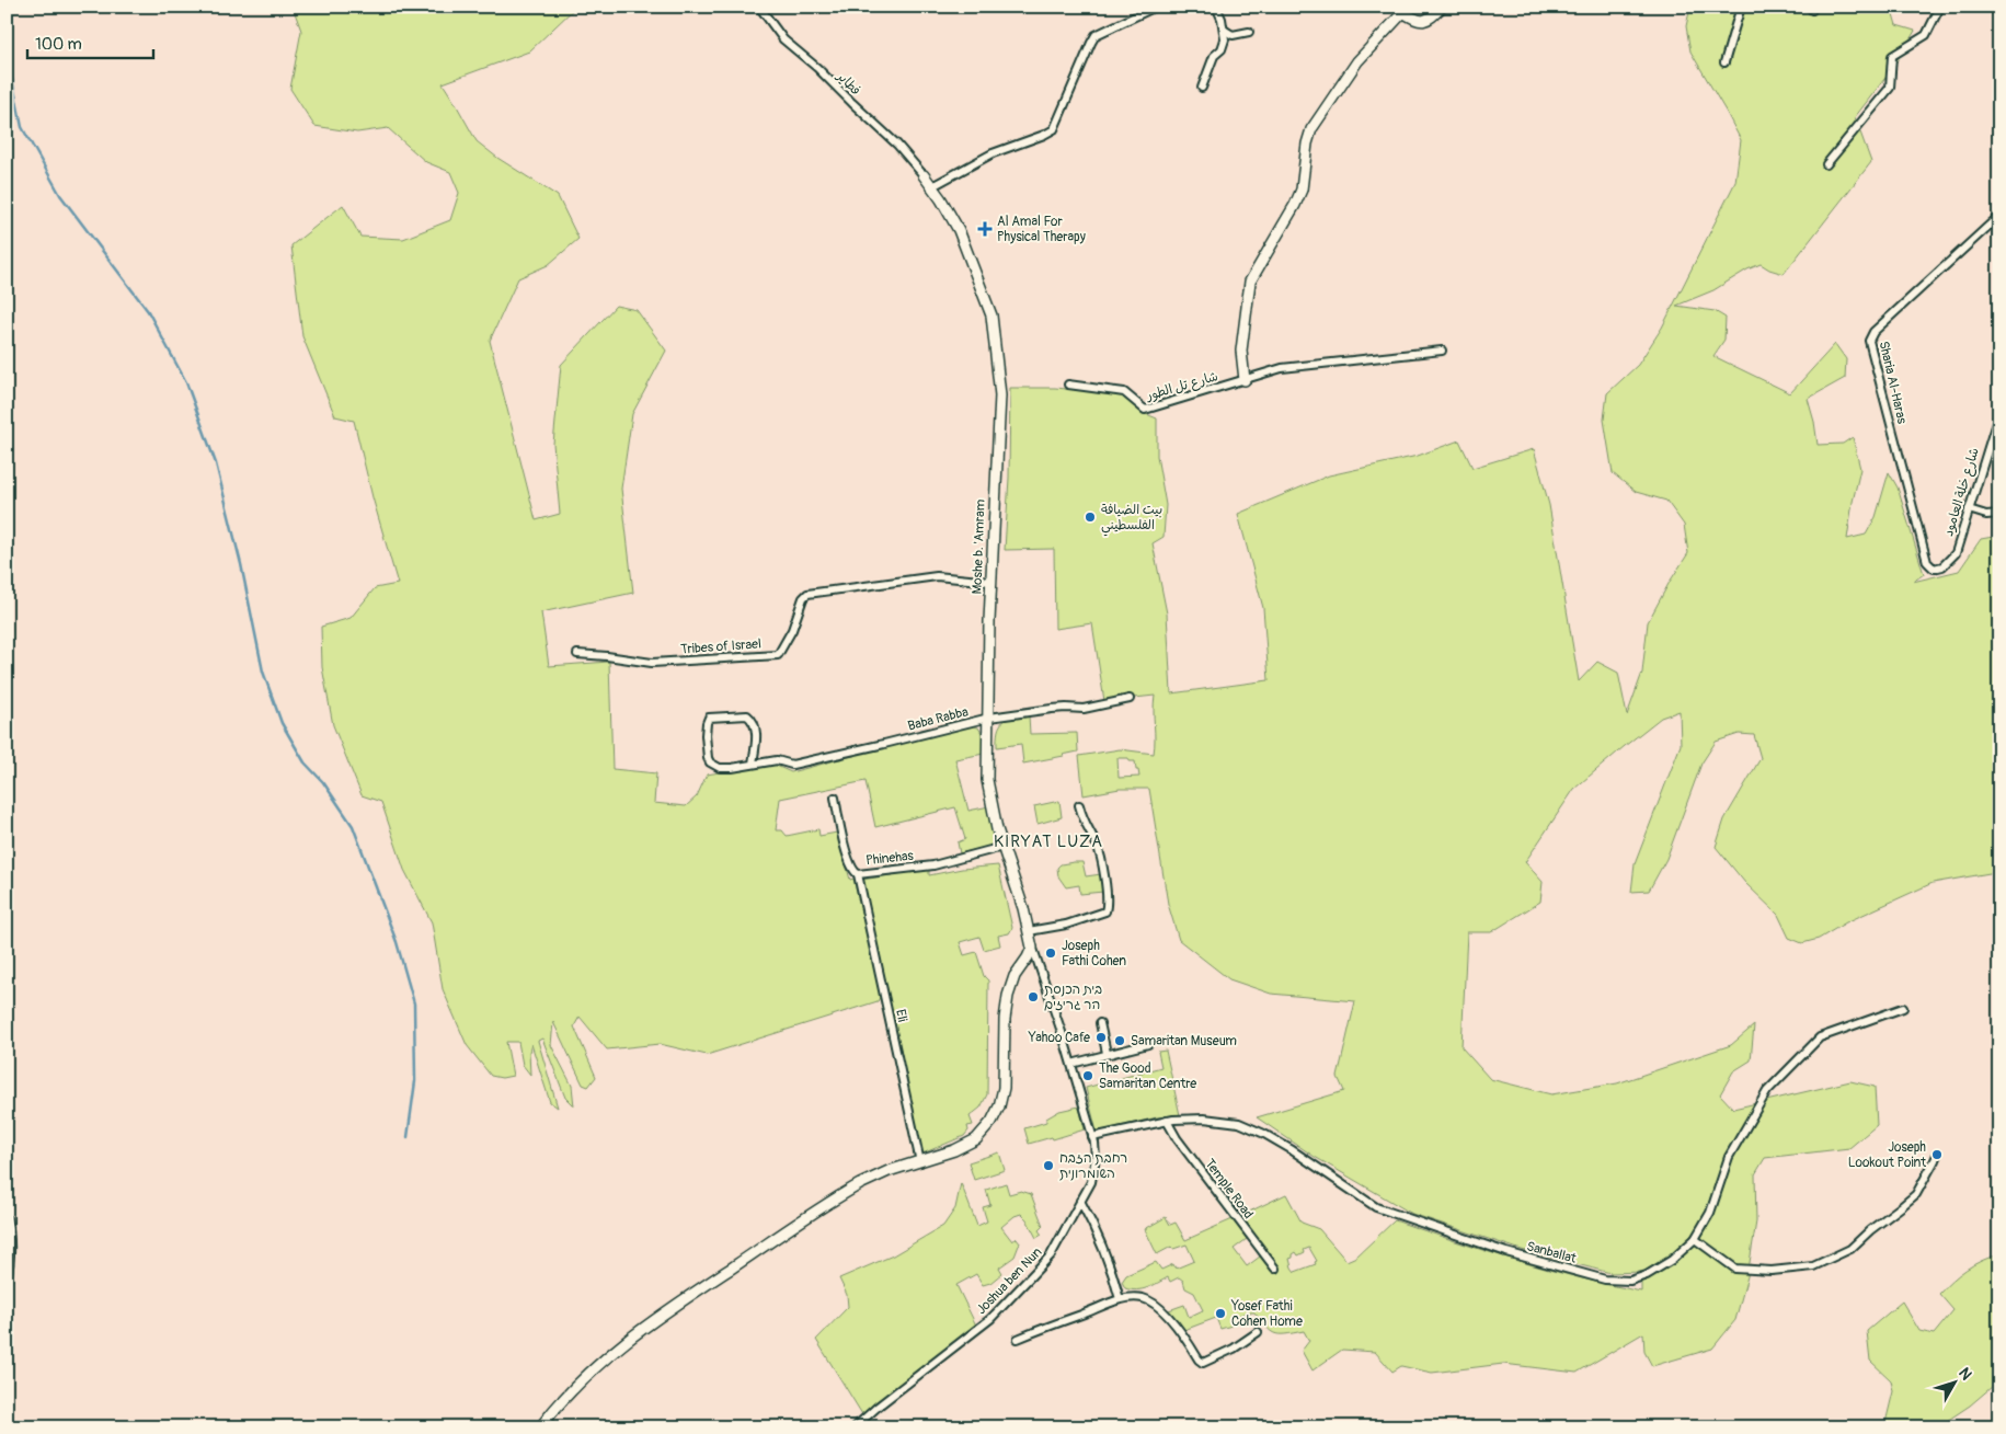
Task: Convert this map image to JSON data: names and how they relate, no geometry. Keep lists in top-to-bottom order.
{
  "streets": {
    "street": [
      "فطاير",
      "Sharia Al-Haras",
      "شارع تل الطور",
      "شارع خلة العامود",
      "Moshe b. 'Amram",
      "Tribes of Israel",
      "Baba Rabba",
      "Phinehas",
      "Eli",
      "Temple Road",
      "Sanballat",
      "Joshua ben Nun"
    ]
  },
  "crossings": [
    ["فطاير", "Moshe b. 'Amram"],
    ["Sharia Al-Haras", "شارع خلة العامود"],
    ["Moshe b. 'Amram", "Tribes of Israel"],
    ["Moshe b. 'Amram", "Baba Rabba"],
    ["Moshe b. 'Amram", "Phinehas"],
    ["Moshe b. 'Amram", "Joshua ben Nun"],
    ["Phinehas", "Eli"],
    ["Temple Road", "Sanballat"],
    ["Sanballat", "Joshua ben Nun"]
  ],
  "districts": ["KIRYAT LUZA"],
  "places": {
    "health": ["Al Amal For Physical Therapy"],
    "other": [
      "بيت الضيافة الفلسطيني",
      "Joseph Fathi Cohen",
      "בית הכנסת הר גריזים",
      "Yahoo Cafe",
      "Samaritan Museum",
      "The Good Samaritan Centre",
      "Joseph Lookout Point",
      "רחבת הזבח השומרונית",
      "Yosef Fathi Cohen Home"
    ]
  },
  "scale_bar": "100 m",
  "north": "top right"
}
